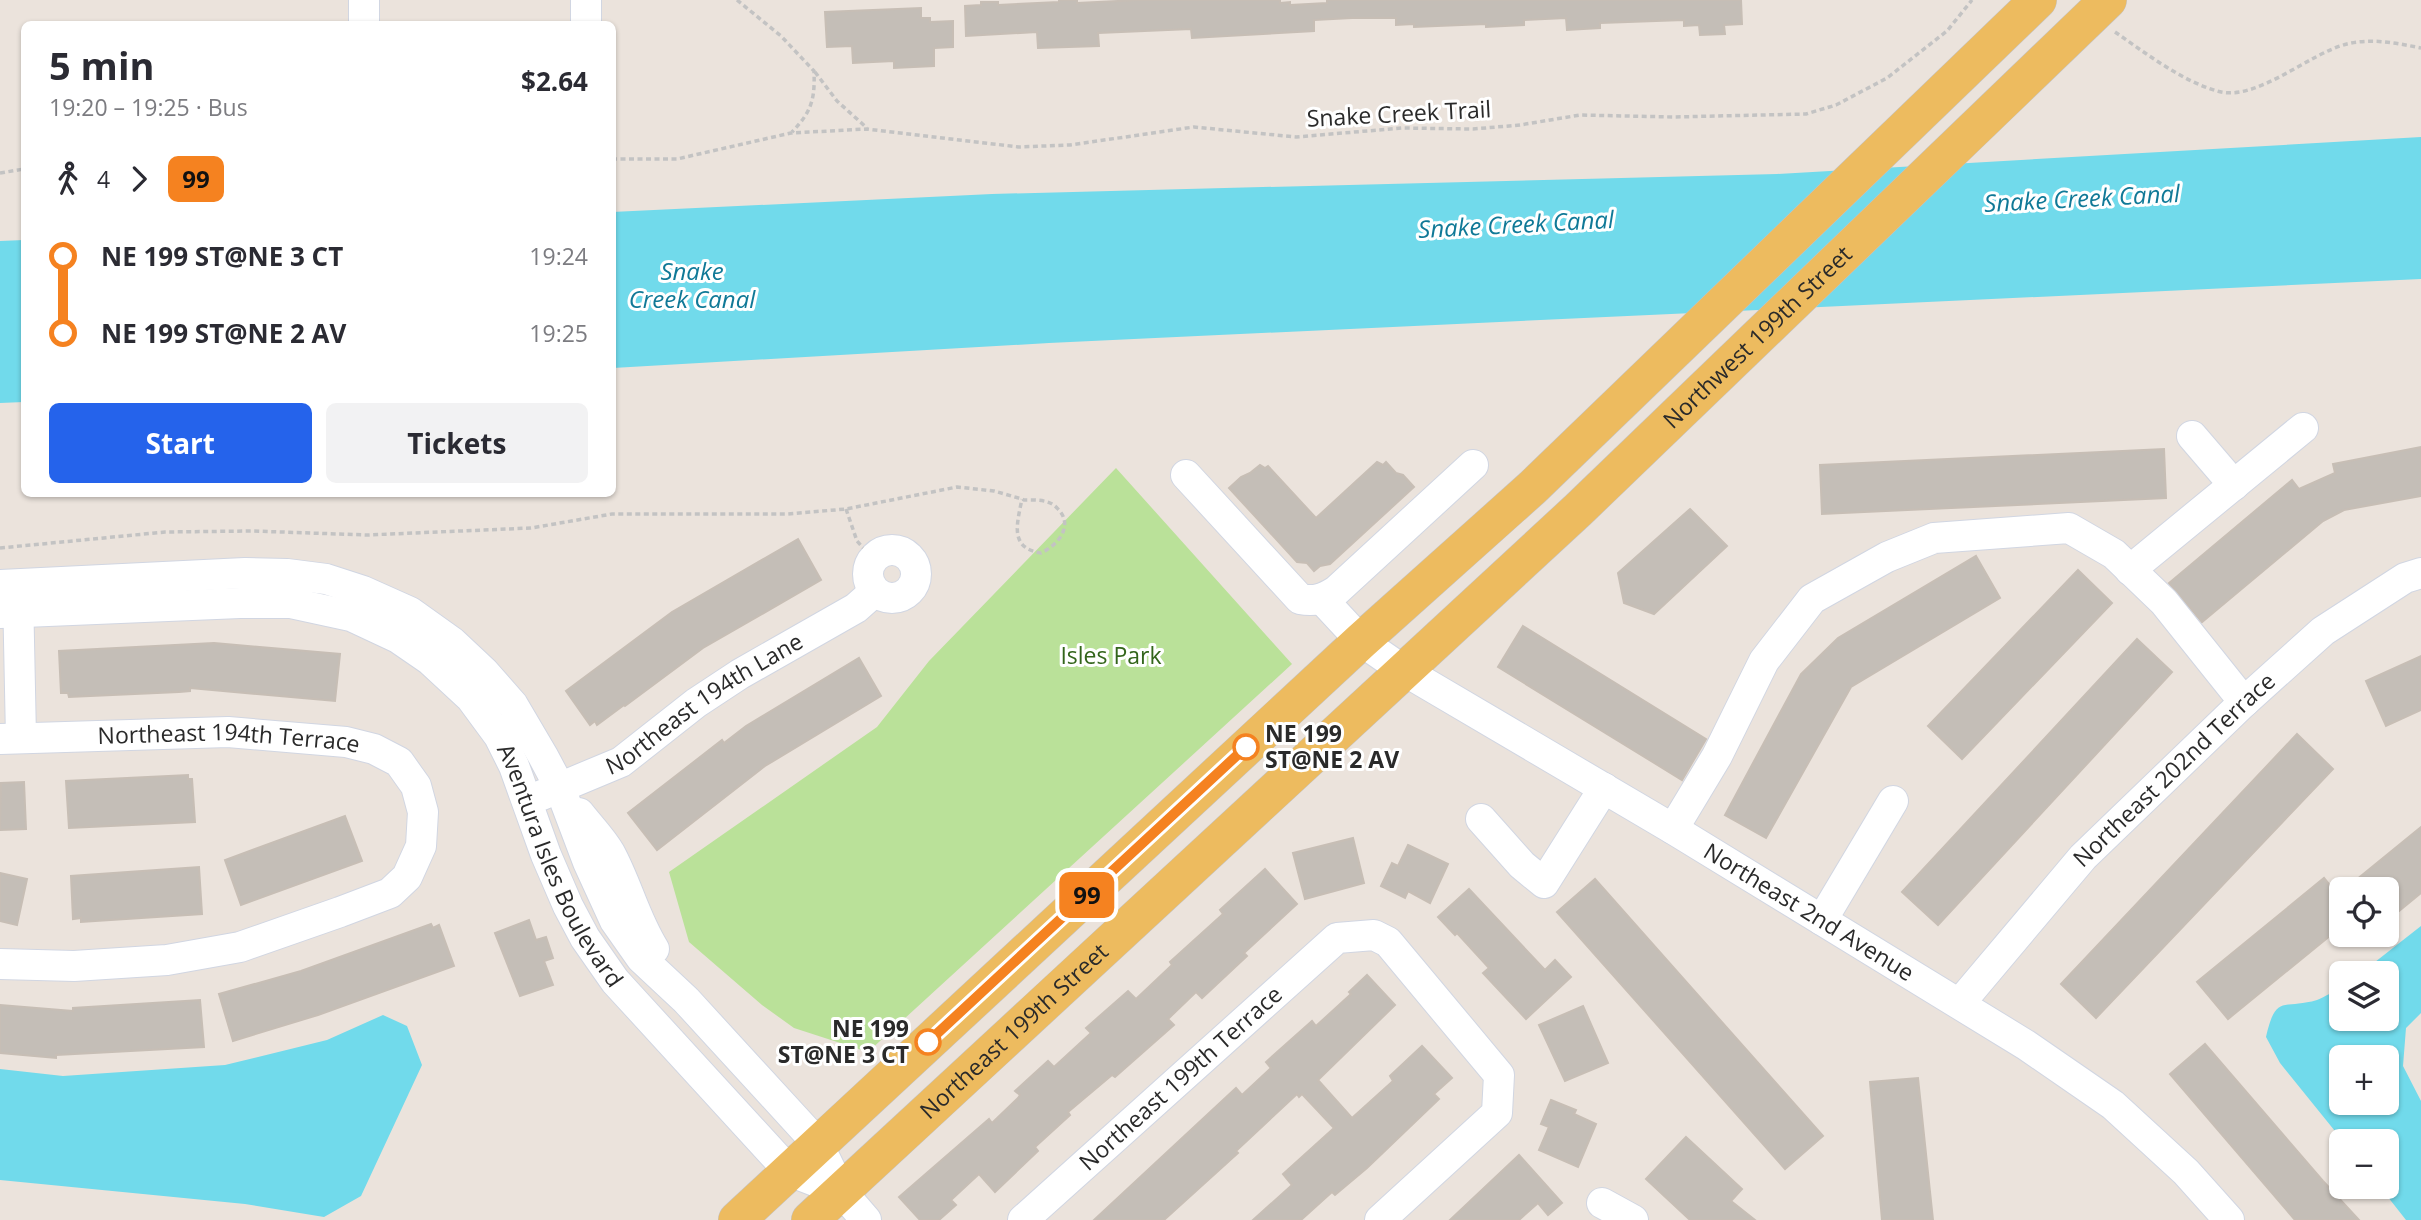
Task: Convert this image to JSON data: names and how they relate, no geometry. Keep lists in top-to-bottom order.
{
  "streets": {
    "main road": ["Northwest 199th Street", "Northeast 199th Street"],
    "street": [
      "Northeast 194th Lane",
      "Northeast 194th Terrace",
      "Northeast 202nd Terrace",
      "Aventura Isles Boulevard",
      "Northeast 2nd Avenue",
      "Northeast 199th Terrace"
    ],
    "path": ["Snake Creek Trail"]
  },
  "crossings": [
    ["Northwest 199th Street", "Northeast 2nd Avenue"],
    ["Northwest 199th Street", "Northeast 199th Street"],
    ["Northeast 194th Lane", "Aventura Isles Boulevard"],
    ["Northeast 202nd Terrace", "Northeast 2nd Avenue"],
    ["Aventura Isles Boulevard", "Northeast 199th Street"],
    ["Northeast 2nd Avenue", "Northeast 199th Street"]
  ],
  "water": ["Snake Creek Canal"],
  "parks": ["Isles Park"],
  "places": ["NE 199 ST@NE 2 AV", "NE 199 ST@NE 3 CT"],
  "lines": ["bus line 99"],
  "page": {
    "on_map": "99",
    "heading": ["5 min", "19:20 – 19:25 · Bus", "$2.64"],
    "legs": ["4", "99"],
    "list": [
      {
        "name": "NE 199 ST@NE 3 CT",
        "value": "19:24"
      },
      {
        "name": "NE 199 ST@NE 2 AV",
        "value": "19:25"
      }
    ],
    "buttons": ["Start", "Tickets"],
    "map_buttons": ["+", "−"]
  }
}
